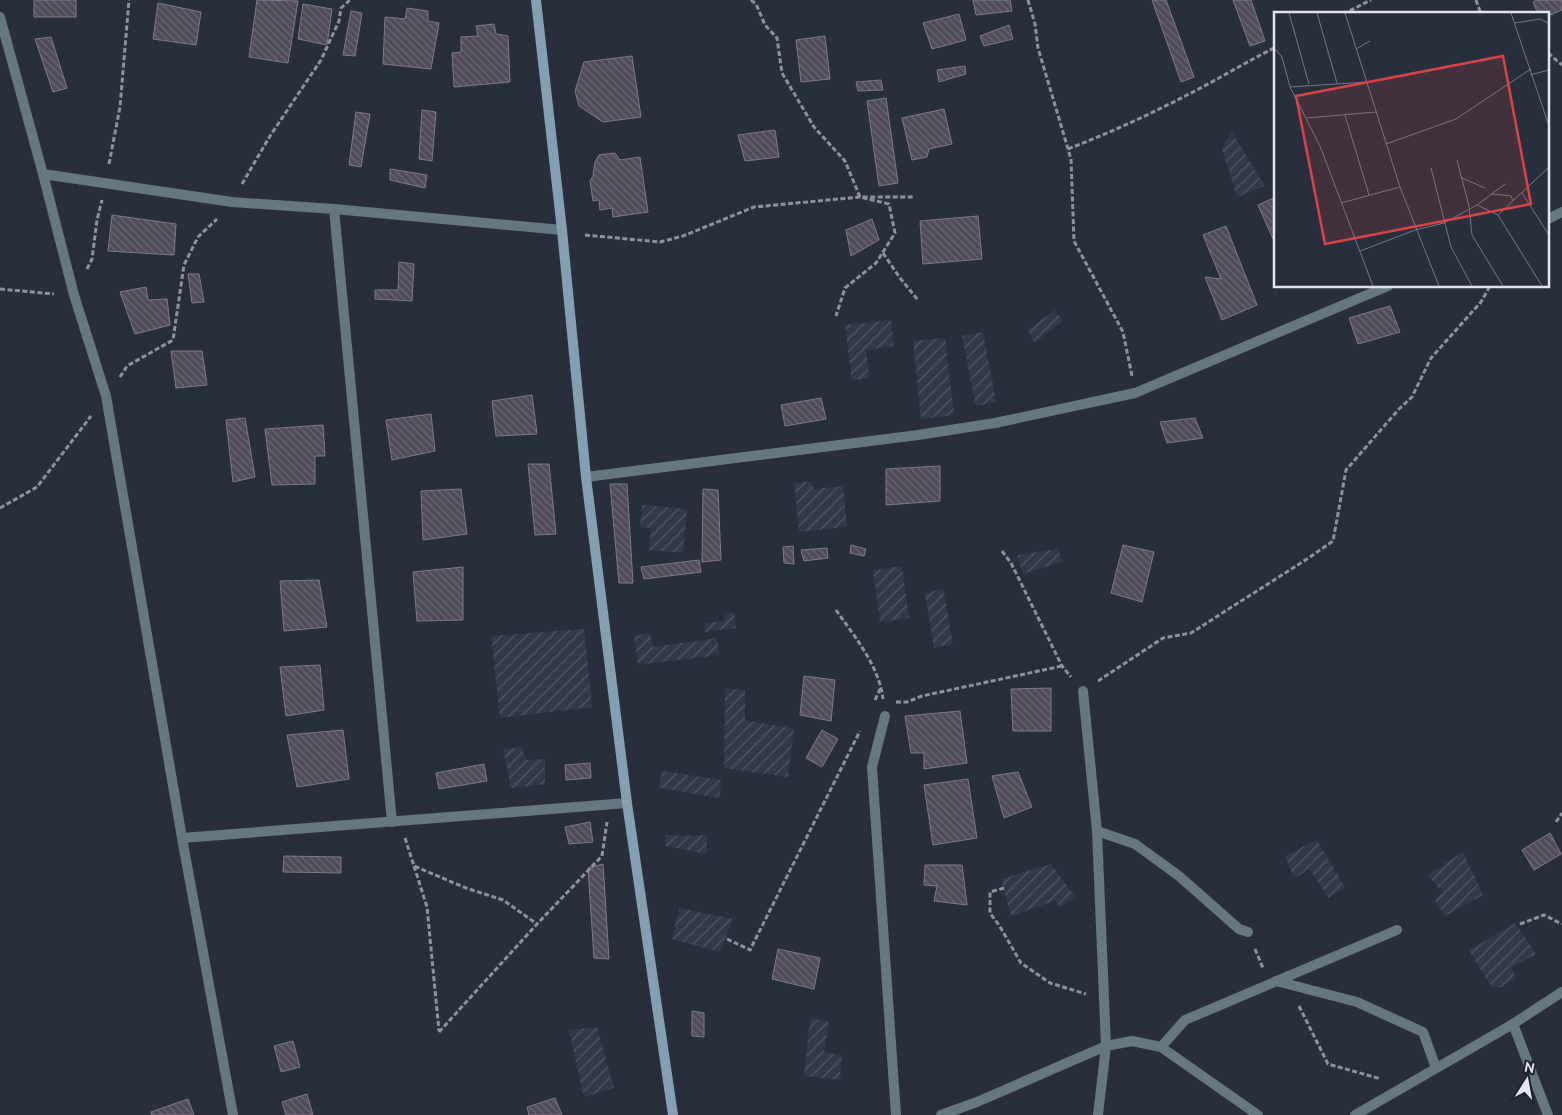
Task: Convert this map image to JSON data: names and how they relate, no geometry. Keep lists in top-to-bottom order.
{
  "north": "top"
}
